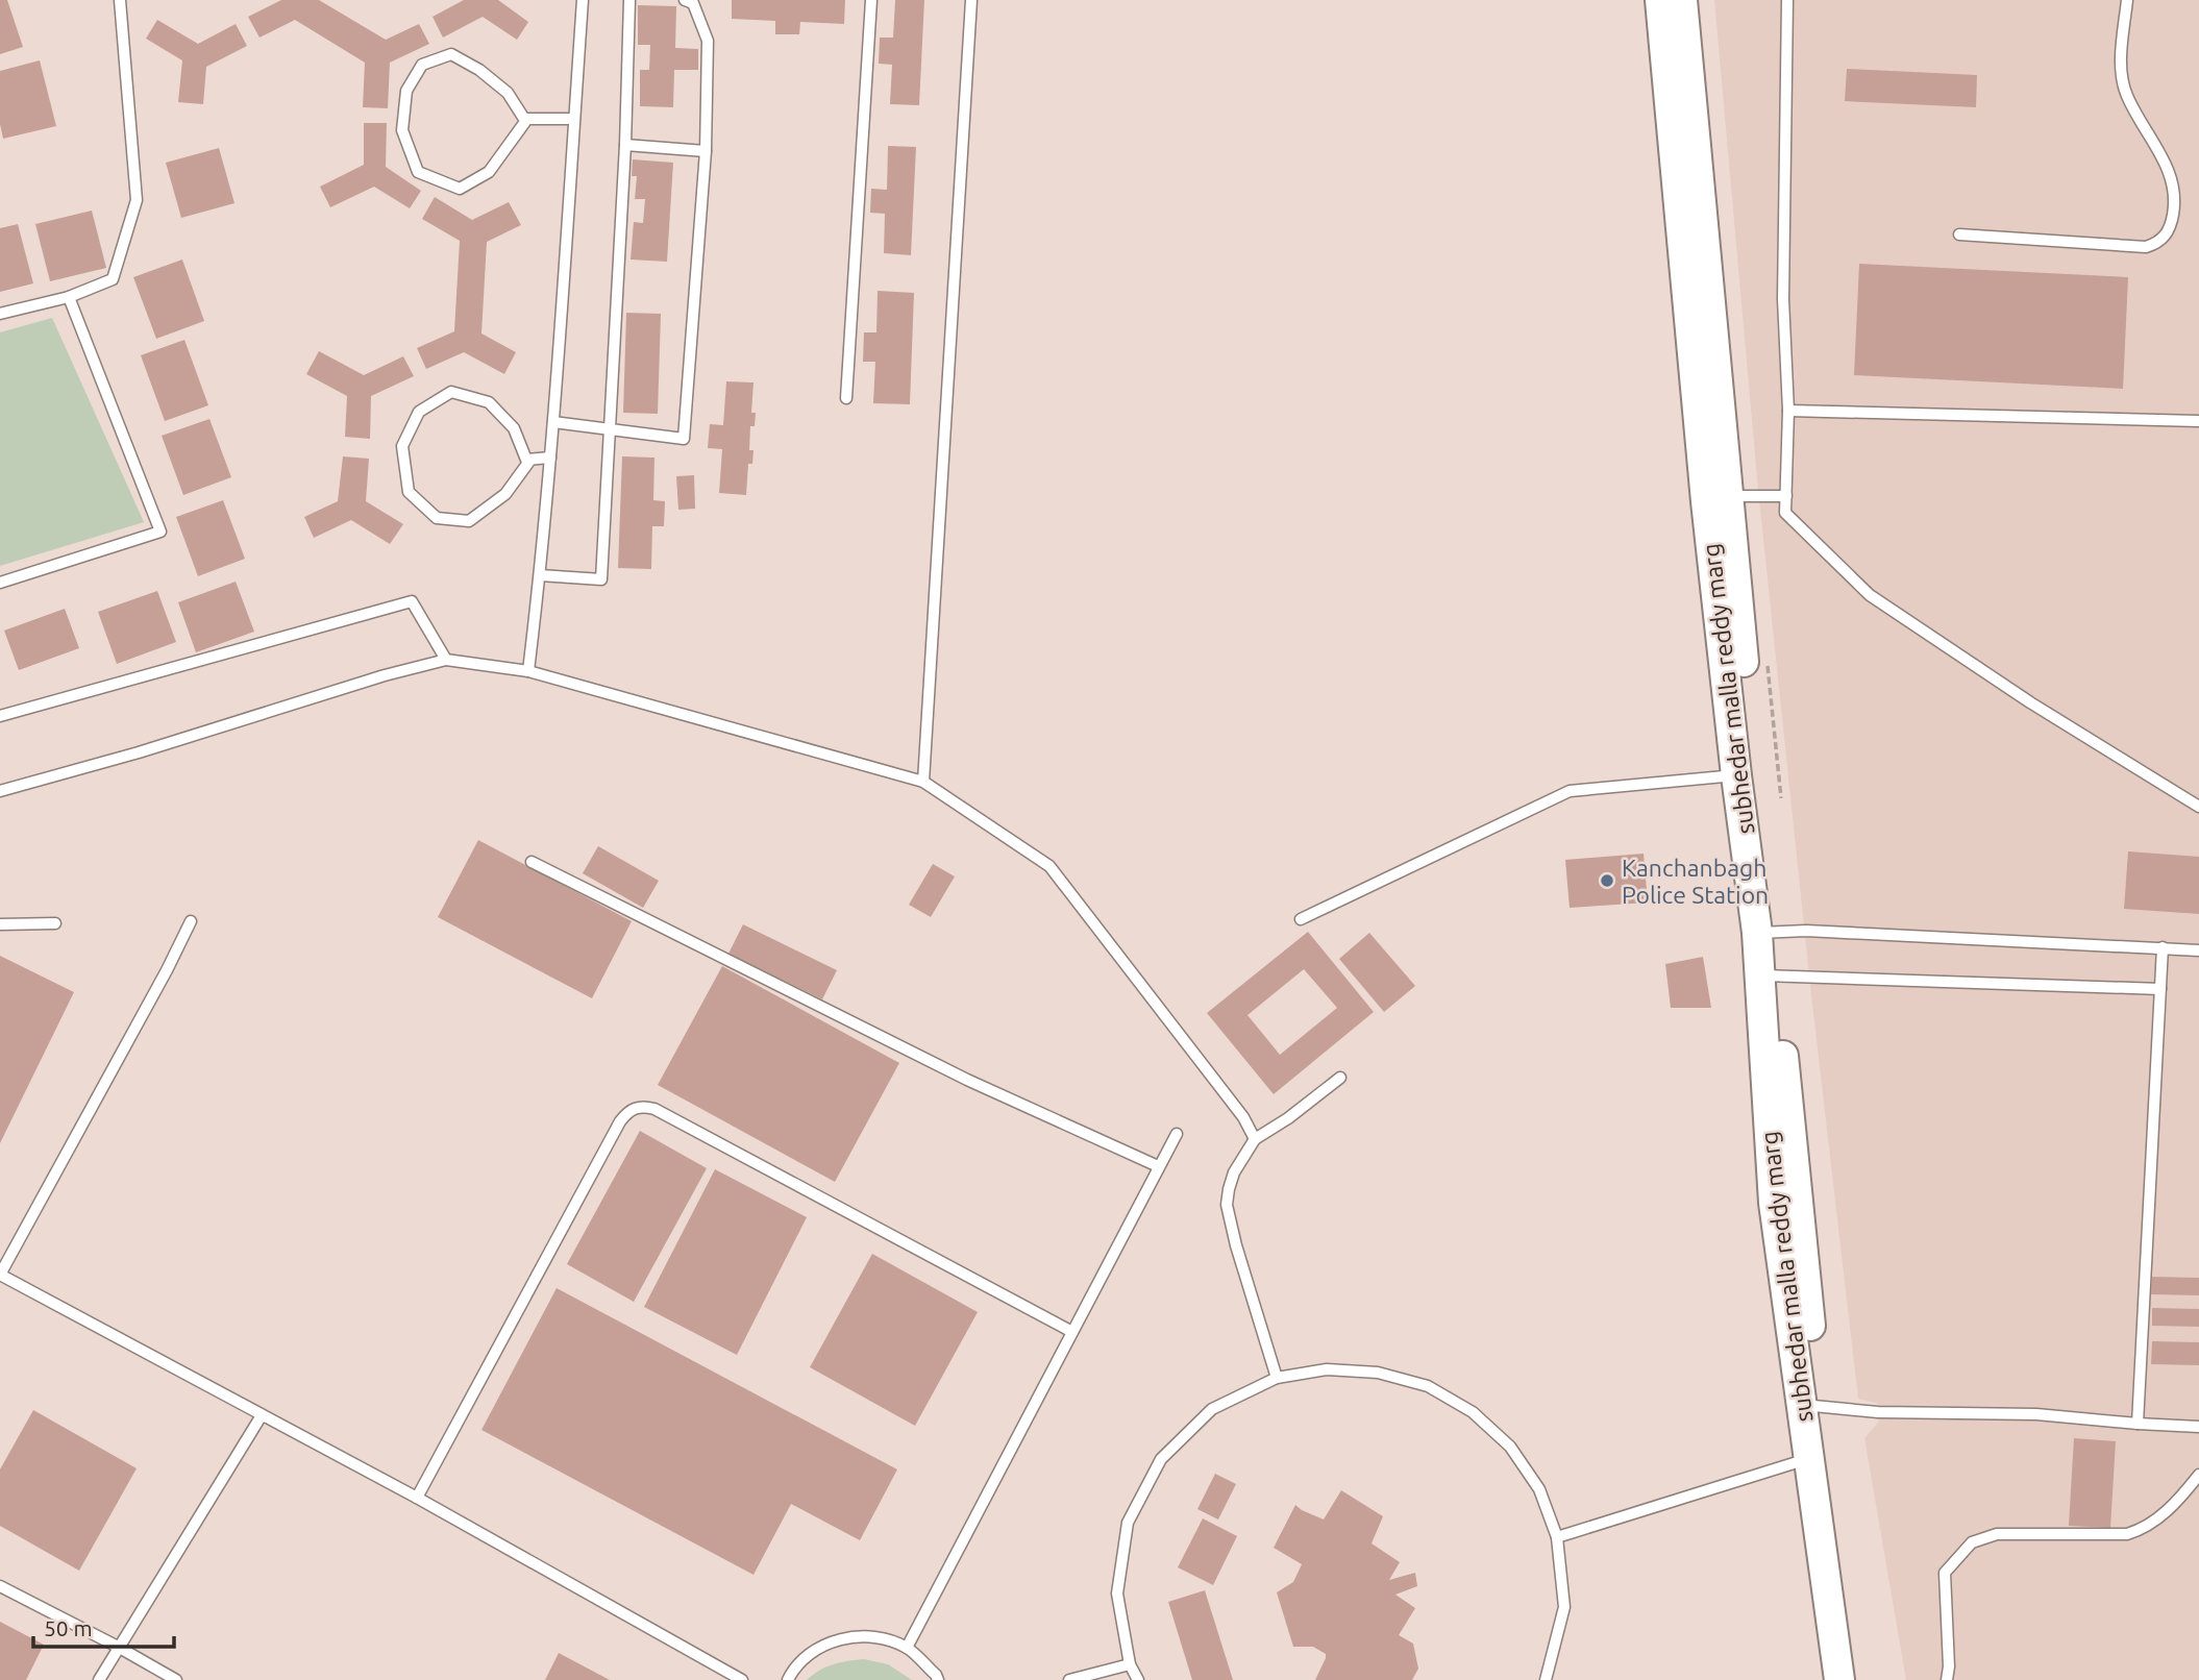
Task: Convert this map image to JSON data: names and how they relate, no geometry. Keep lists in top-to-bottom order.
{
  "streets": {
    "main road": ["subhedar malla reddy marg"]
  },
  "places": ["Kanchanbagh Police Station"],
  "scale_bar": "50 m"
}
